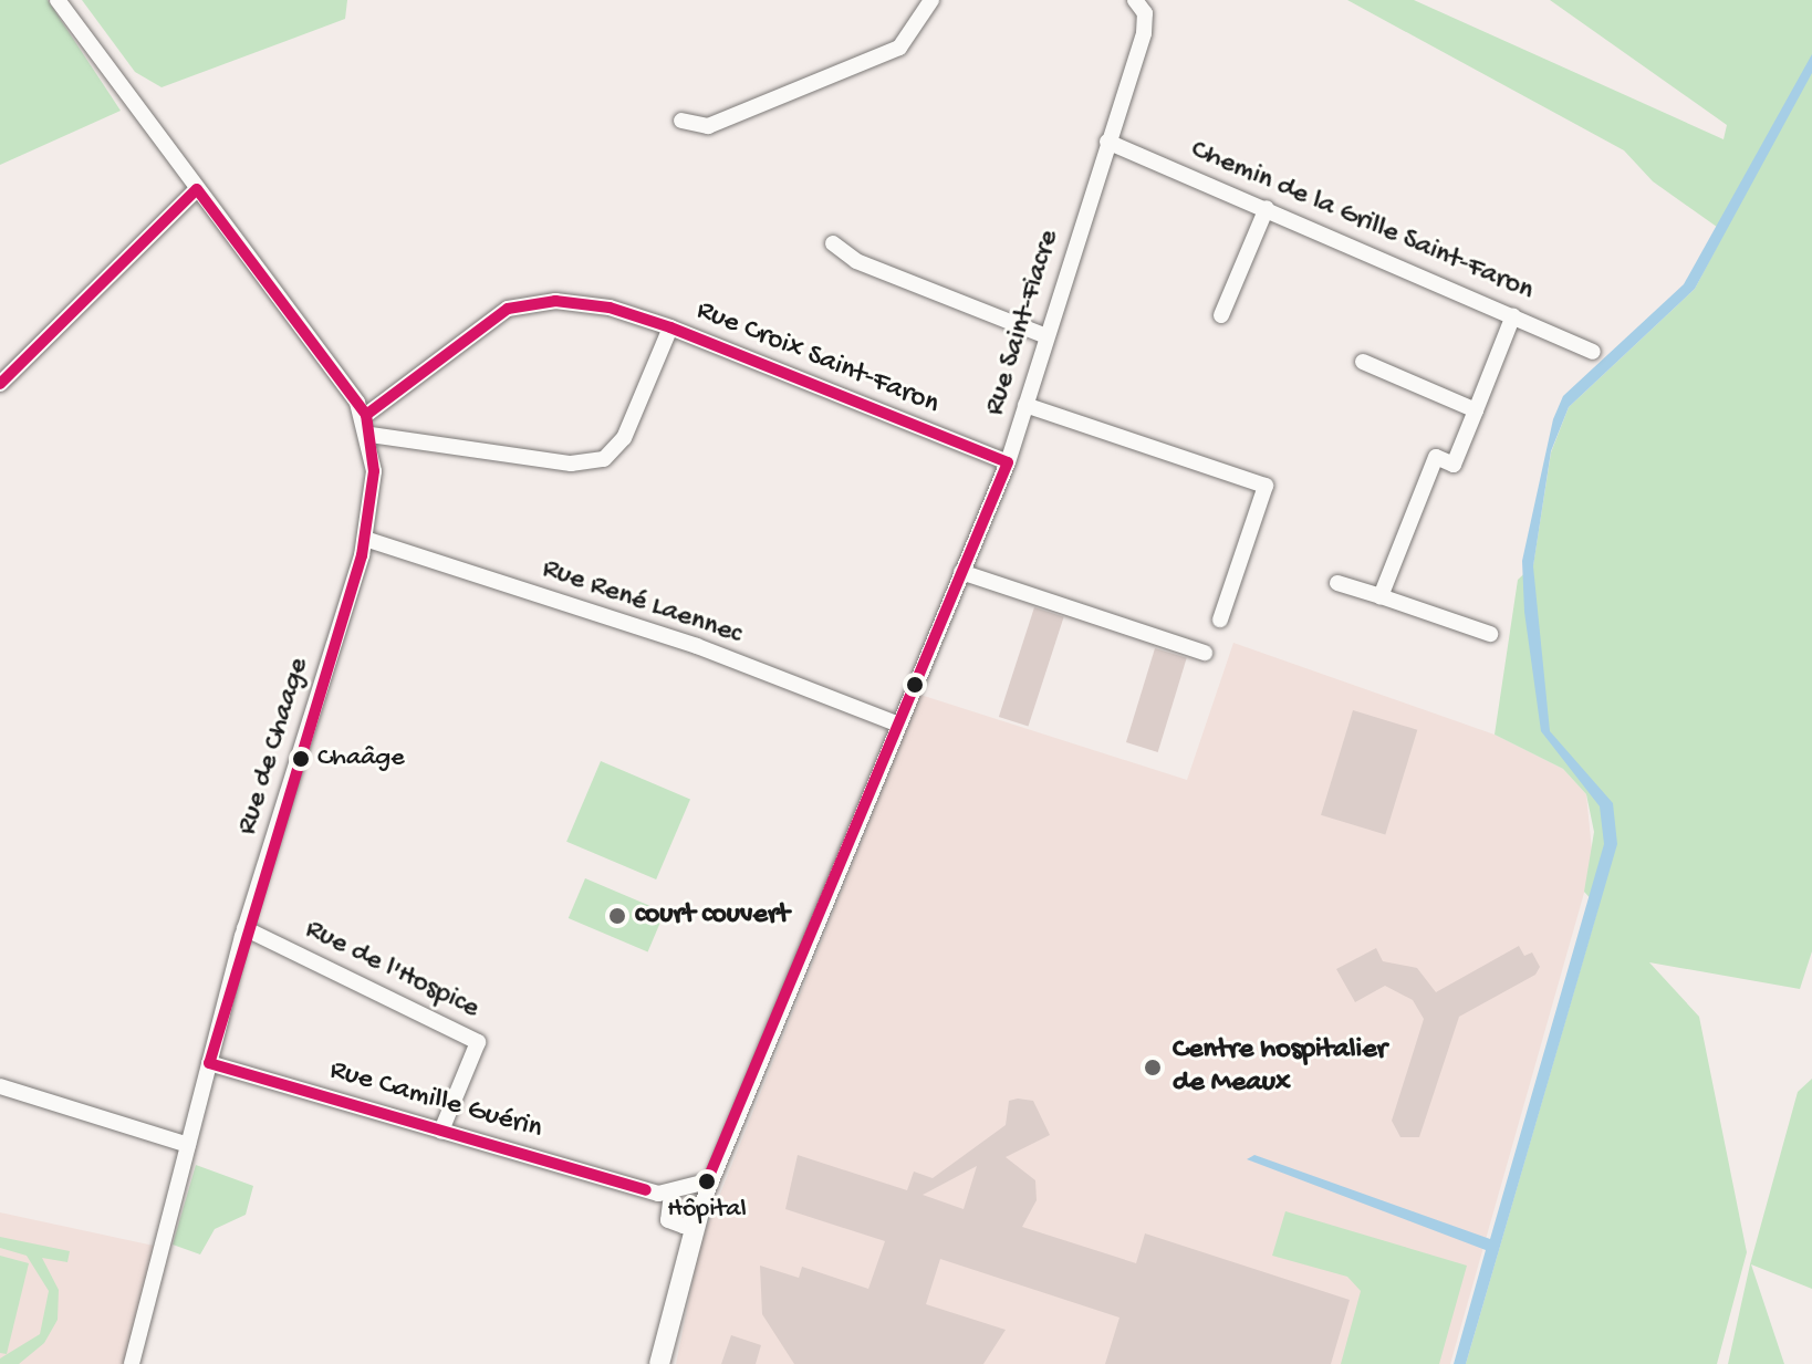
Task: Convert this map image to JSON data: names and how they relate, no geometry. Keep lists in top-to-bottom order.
{
  "streets": {
    "street": [
      "Chemin de la Grille Saint-Faron",
      "Rue Saint-Fiacre",
      "Rue Croix Saint-Faron",
      "Rue René Laennec",
      "Rue de Chaage",
      "Rue de l'Hospice",
      "Rue Camille Guérin"
    ]
  },
  "crossings": [
    ["Chemin de la Grille Saint-Faron", "Rue Saint-Fiacre"],
    ["Rue Saint-Fiacre", "Rue Croix Saint-Faron"],
    ["Rue Saint-Fiacre", "Rue René Laennec"],
    ["Rue Saint-Fiacre", "Rue Camille Guérin"],
    ["Rue Croix Saint-Faron", "Rue de Chaage"],
    ["Rue René Laennec", "Rue de Chaage"],
    ["Rue de Chaage", "Rue de l'Hospice"],
    ["Rue de Chaage", "Rue Camille Guérin"],
    ["Rue de l'Hospice", "Rue Camille Guérin"]
  ],
  "places": [
    "Chaâge",
    "court couvert",
    "Centre hospitalier de Meaux",
    "Hôpital"
  ]
}
